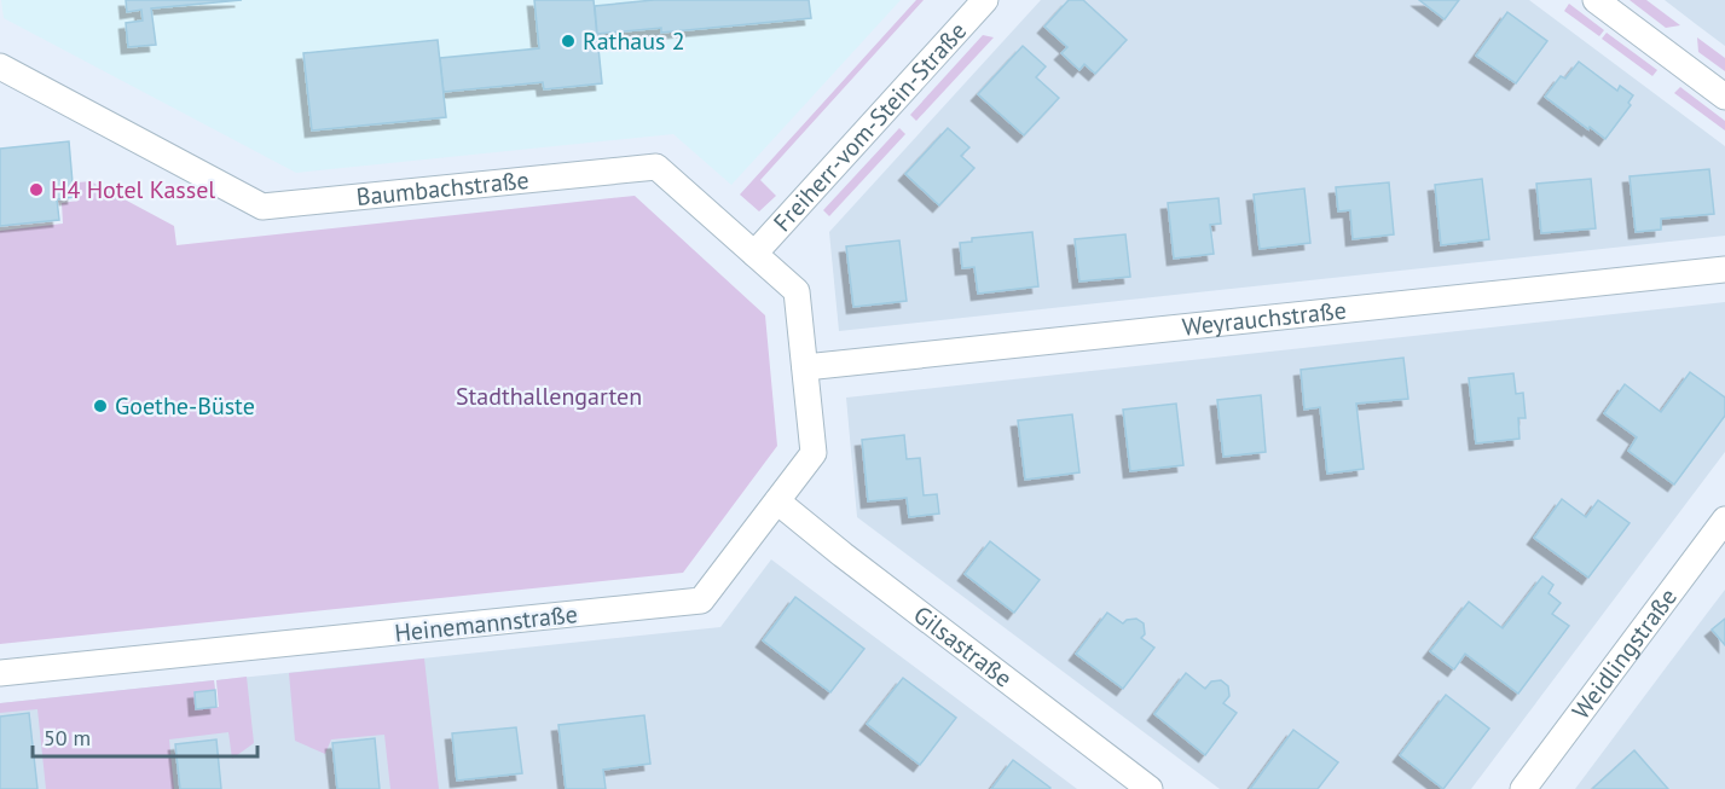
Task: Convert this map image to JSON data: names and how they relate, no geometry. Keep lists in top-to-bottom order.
{
  "streets": {
    "street": [
      "Freiherr-vom-Stein-Straße",
      "Baumbachstraße",
      "Weyrauchstraße",
      "Heinemannstraße",
      "Gilsastraße",
      "Weidlingstraße"
    ]
  },
  "crossings": [
    ["Freiherr-vom-Stein-Straße", "Baumbachstraße"],
    ["Baumbachstraße", "Weyrauchstraße"],
    ["Baumbachstraße", "Heinemannstraße"],
    ["Weyrauchstraße", "Heinemannstraße"],
    ["Heinemannstraße", "Gilsastraße"]
  ],
  "parks": ["Stadthallengarten"],
  "places": ["Rathaus 2", "H4 Hotel Kassel", "Goethe-Büste"],
  "scale_bar": "50 m"
}
